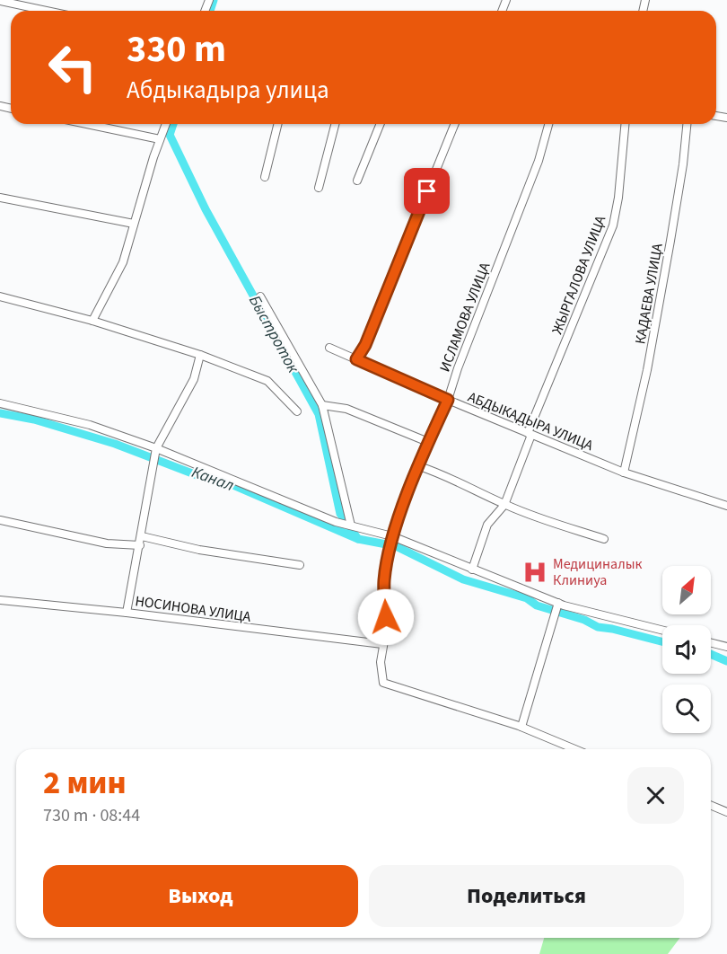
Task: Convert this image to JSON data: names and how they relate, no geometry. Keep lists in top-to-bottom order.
{
  "streets": {
    "street": [
      "ЖЫРГАЛОВА УЛИЦА",
      "КАДАЕВА УЛИЦА",
      "ИСЛАМОВА УЛИЦА",
      "АБДЫКАДЫРА УЛИЦА",
      "НОСИНОВА УЛИЦА"
    ]
  },
  "crossings": [
    ["ЖЫРГАЛОВА УЛИЦА", "АБДЫКАДЫРА УЛИЦА"],
    ["КАДАЕВА УЛИЦА", "АБДЫКАДЫРА УЛИЦА"],
    ["ИСЛАМОВА УЛИЦА", "АБДЫКАДЫРА УЛИЦА"],
    ["ИСЛАМОВА УЛИЦА", "НОСИНОВА УЛИЦА"]
  ],
  "water": ["Быстроток", "Канал"],
  "places": {
    "hospital": ["Медициналык Клиниуа"]
  },
  "north": "top right",
  "page": {
    "turn": ["330 m", "Абдыкадыра улица"],
    "heading": ["2 мин", "730 m · 08:44"],
    "buttons": ["Выход", "Поделиться"]
  }
}
